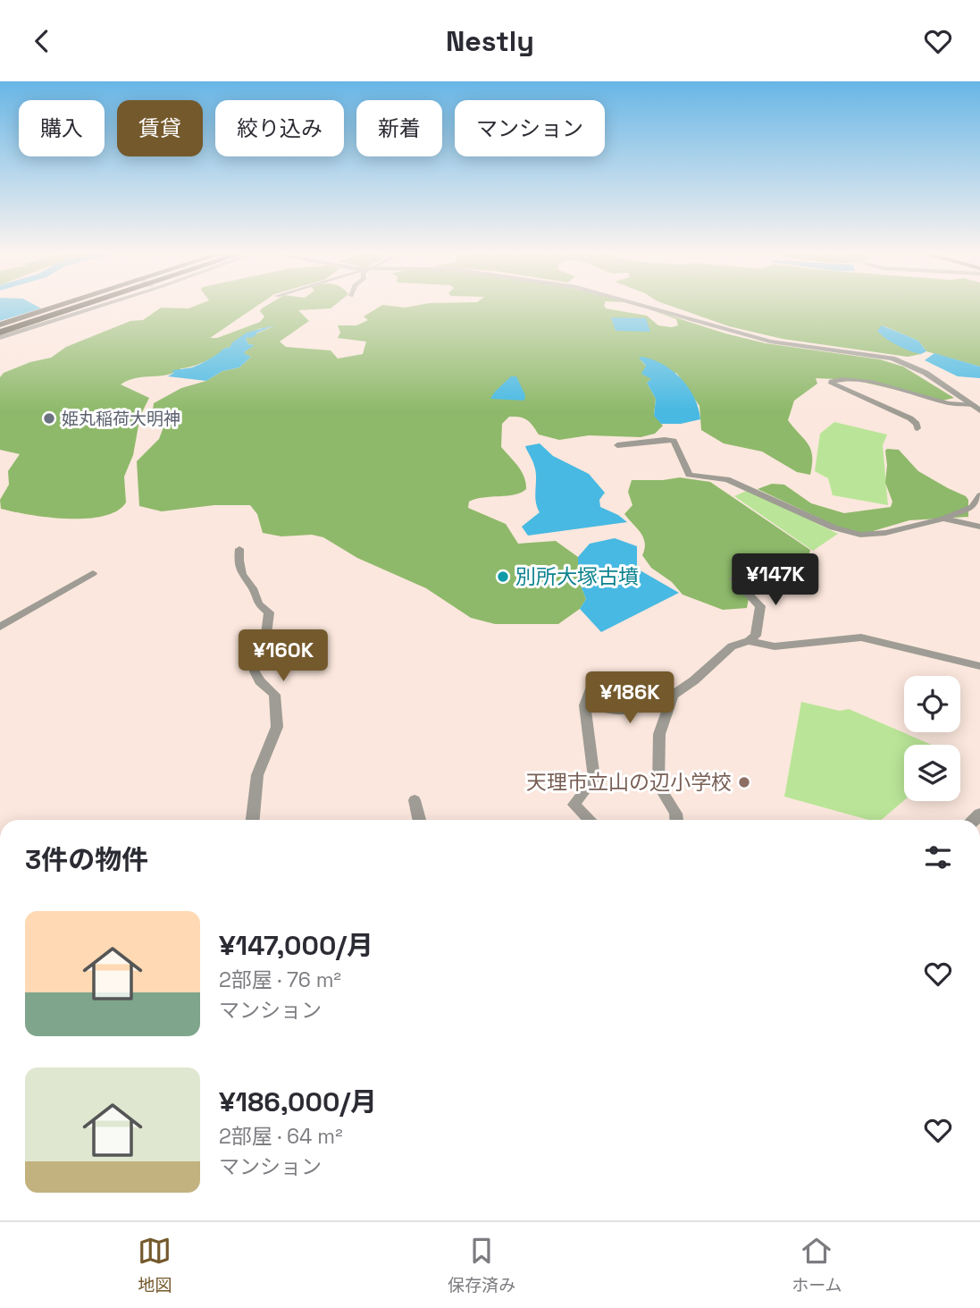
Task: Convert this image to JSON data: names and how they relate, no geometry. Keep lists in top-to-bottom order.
{
  "places": ["姫丸稲荷大明神", "別所大塚古墳", "天理市立山の辺小学校"],
  "page": {
    "header": "Nestly",
    "chip": [
      "購入",
      "賃貸",
      "絞り込み",
      "新着",
      "マンション"
    ],
    "price": ["¥147K", "¥160K", "¥186K"],
    "heading": "3件の物件",
    "list": [
      {
        "name": "¥147,000/月",
        "note": "2部屋 · 76 m² · マンション"
      },
      {
        "name": "¥186,000/月",
        "note": "2部屋 · 64 m² · マンション"
      }
    ],
    "tabs": ["地図", "保存済み", "ホーム"]
  }
}
